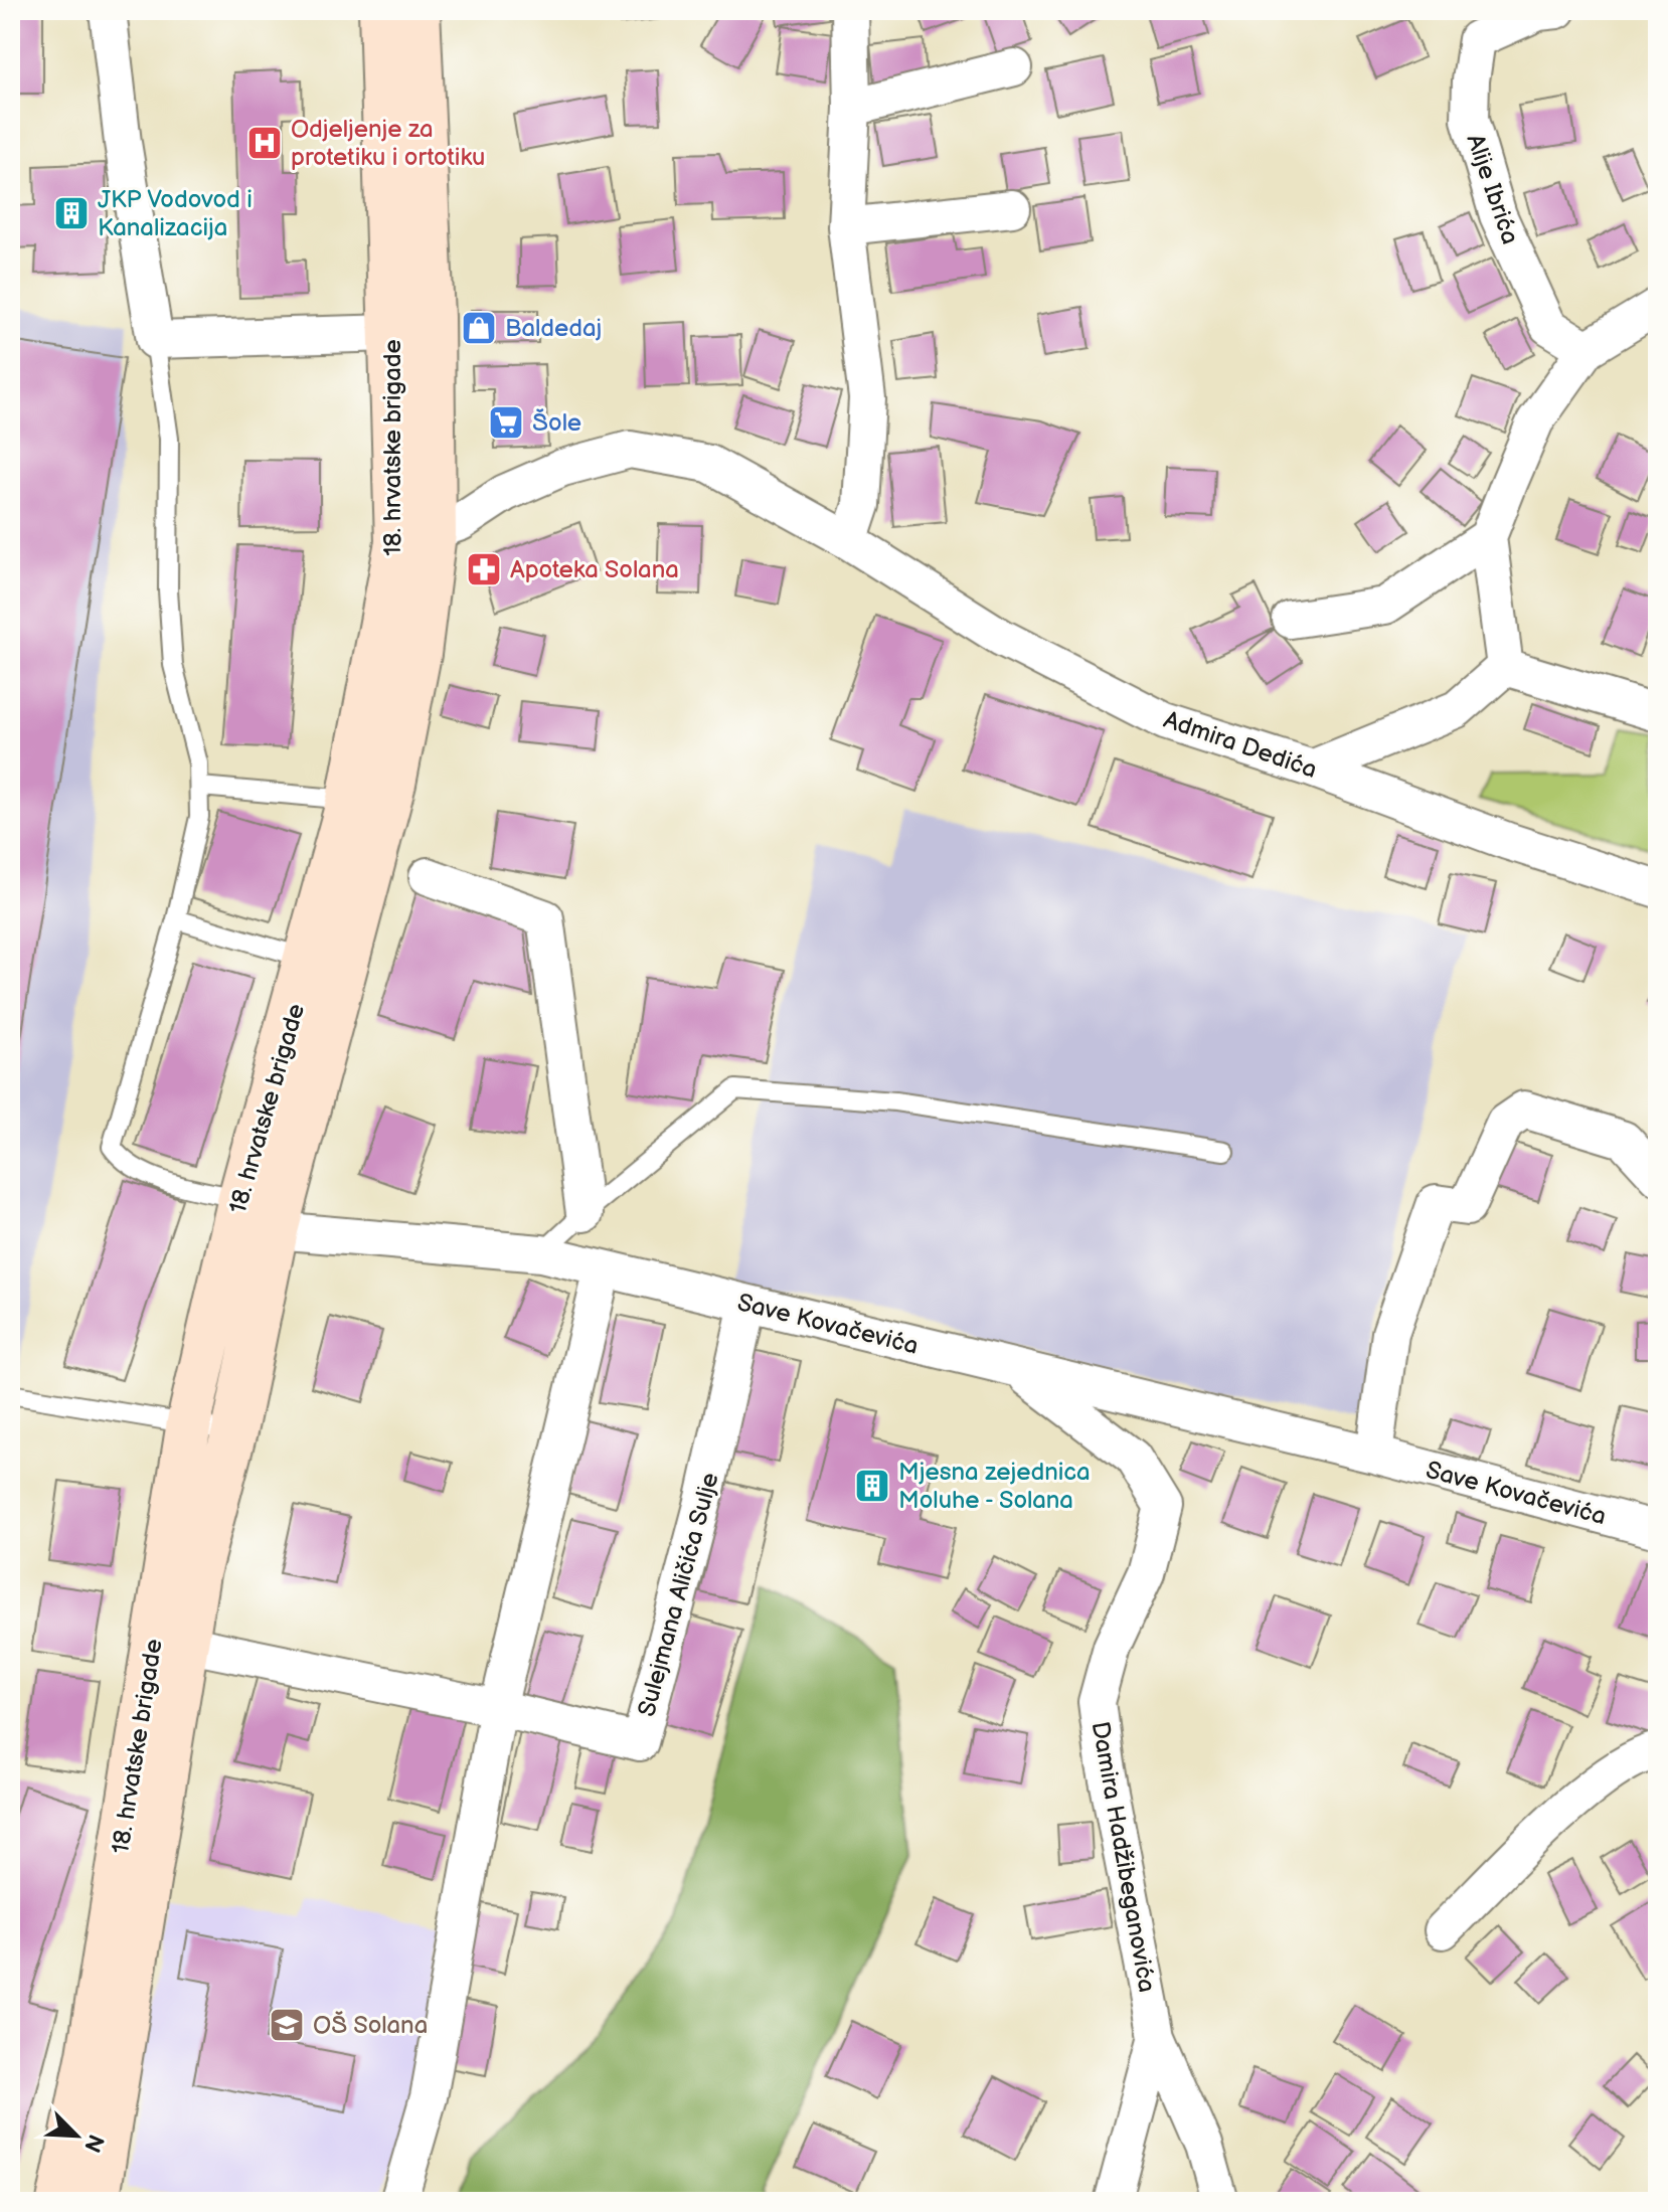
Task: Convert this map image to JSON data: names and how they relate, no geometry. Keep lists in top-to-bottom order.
{
  "streets": {
    "main road": ["18. hrvatske brigade"],
    "street": [
      "Alije Ibrića",
      "Admira Dedića",
      "Save Kovačevića",
      "Sulejmana Aličića Sulje",
      "Damira Hadžibeganovića"
    ]
  },
  "crossings": [
    ["18. hrvatske brigade", "Admira Dedića"],
    ["18. hrvatske brigade", "Save Kovačevića"],
    ["18. hrvatske brigade", "Sulejmana Aličića Sulje"],
    ["Save Kovačevića", "Sulejmana Aličića Sulje"],
    ["Save Kovačevića", "Damira Hadžibeganovića"]
  ],
  "places": {
    "hospital": ["Odjeljenje za protetiku i ortotiku"],
    "building": ["JKP Vodovod i Kanalizacija", "Mjesna zejednica Moluhe - Solana"],
    "shop": ["Baldedaj"],
    "supermarket": ["Šole"],
    "pharmacy": ["Apoteka Solana"],
    "school or university": ["OŠ Solana"]
  },
  "north": "bottom right"
}
